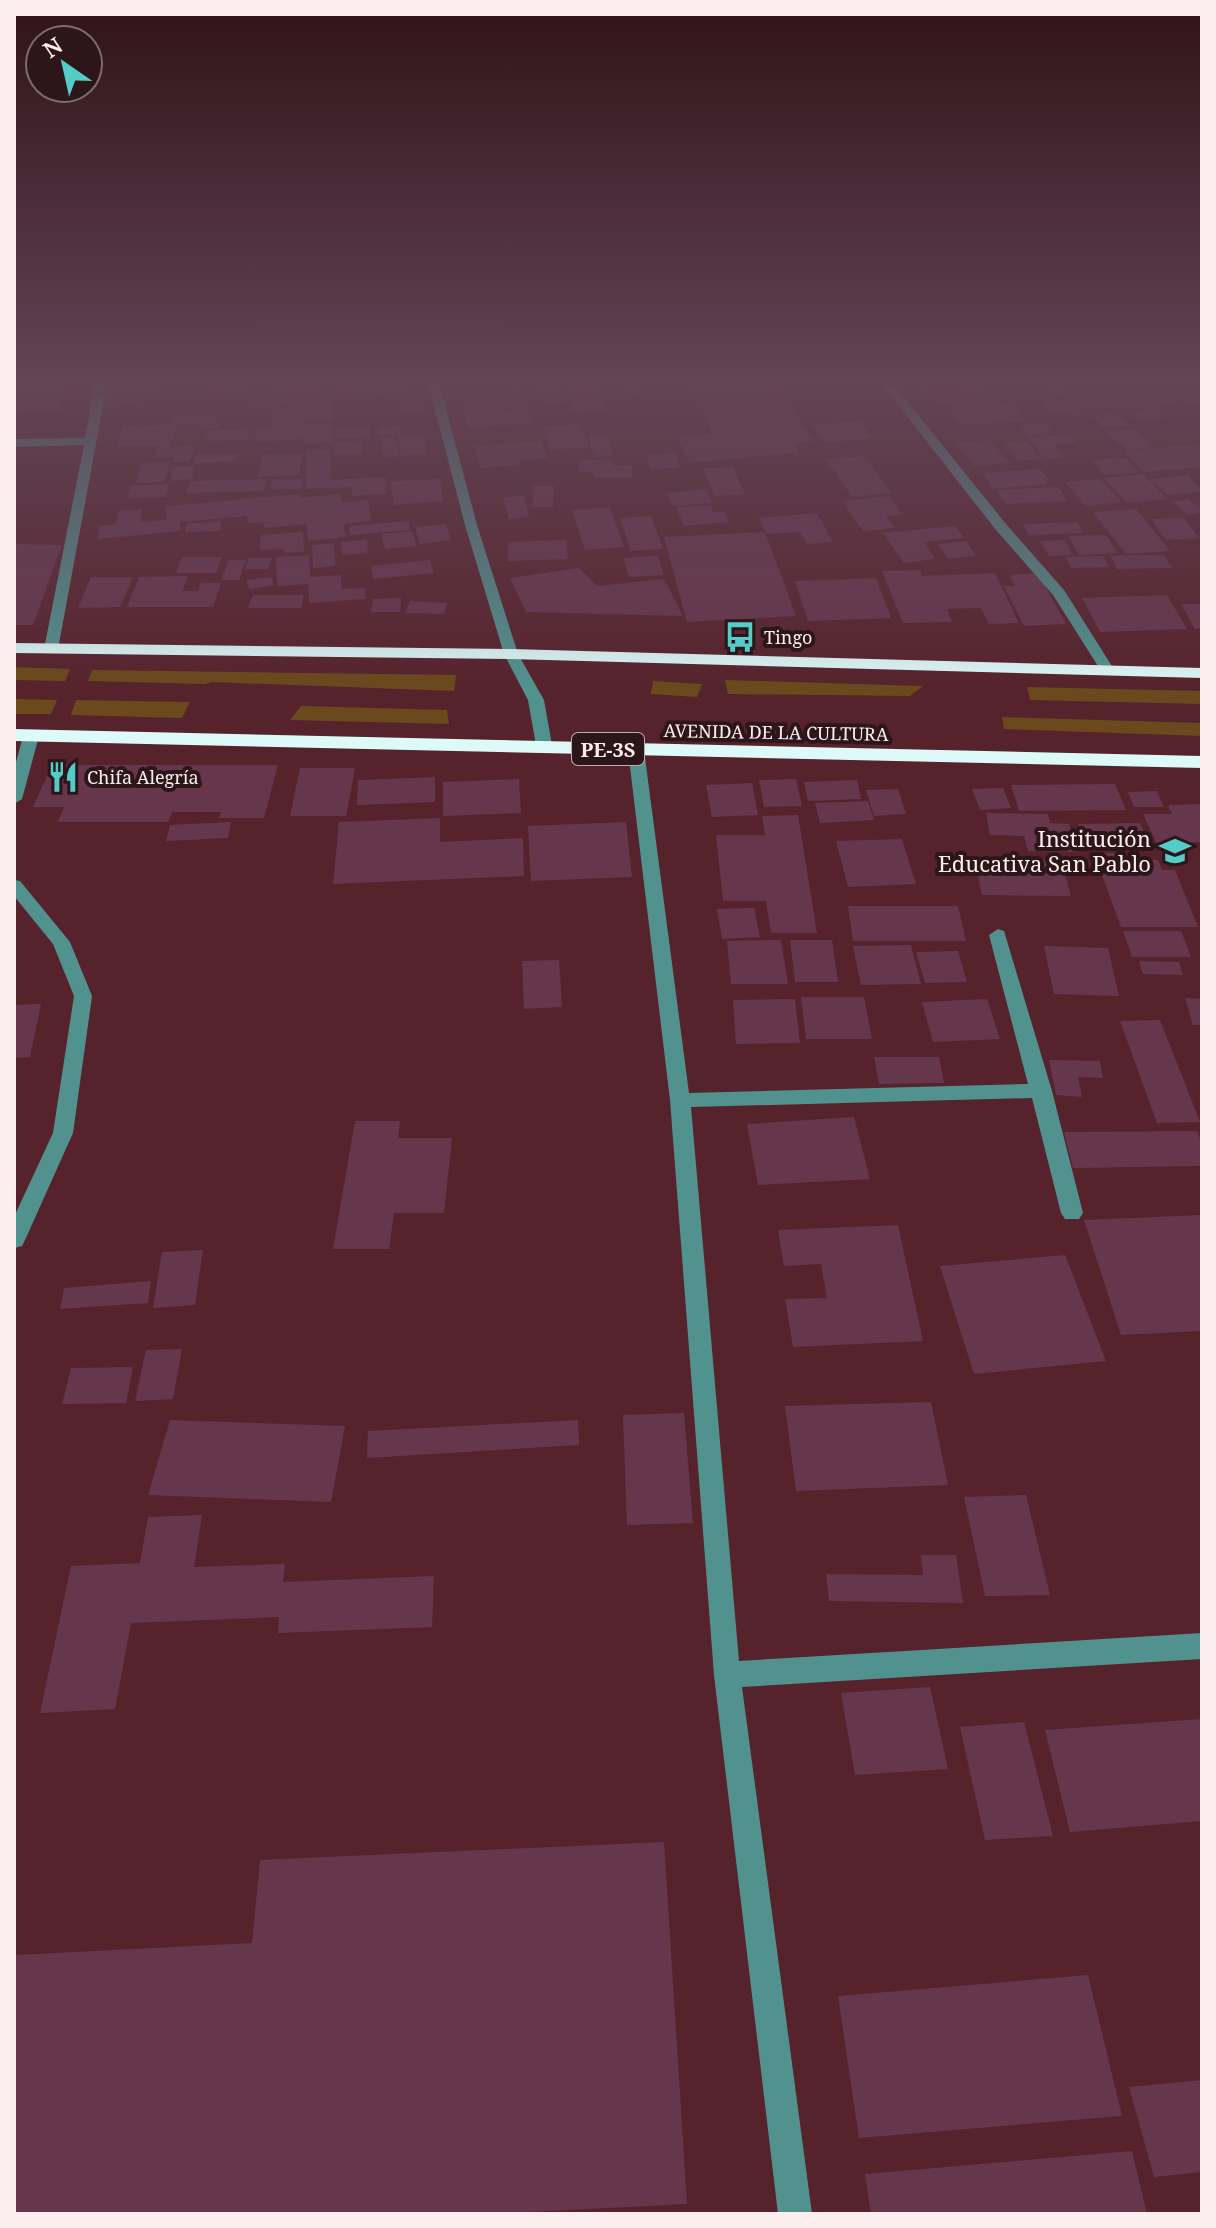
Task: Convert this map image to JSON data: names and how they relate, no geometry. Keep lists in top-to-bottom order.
{
  "streets": {
    "highway": ["AVENIDA DE LA CULTURA", "PE-3S"]
  },
  "places": {
    "bus stop": ["Tingo"],
    "restaurant": ["Chifa Alegría"],
    "school or university": ["Institución Educativa San Pablo"]
  },
  "north": "top left"
}
